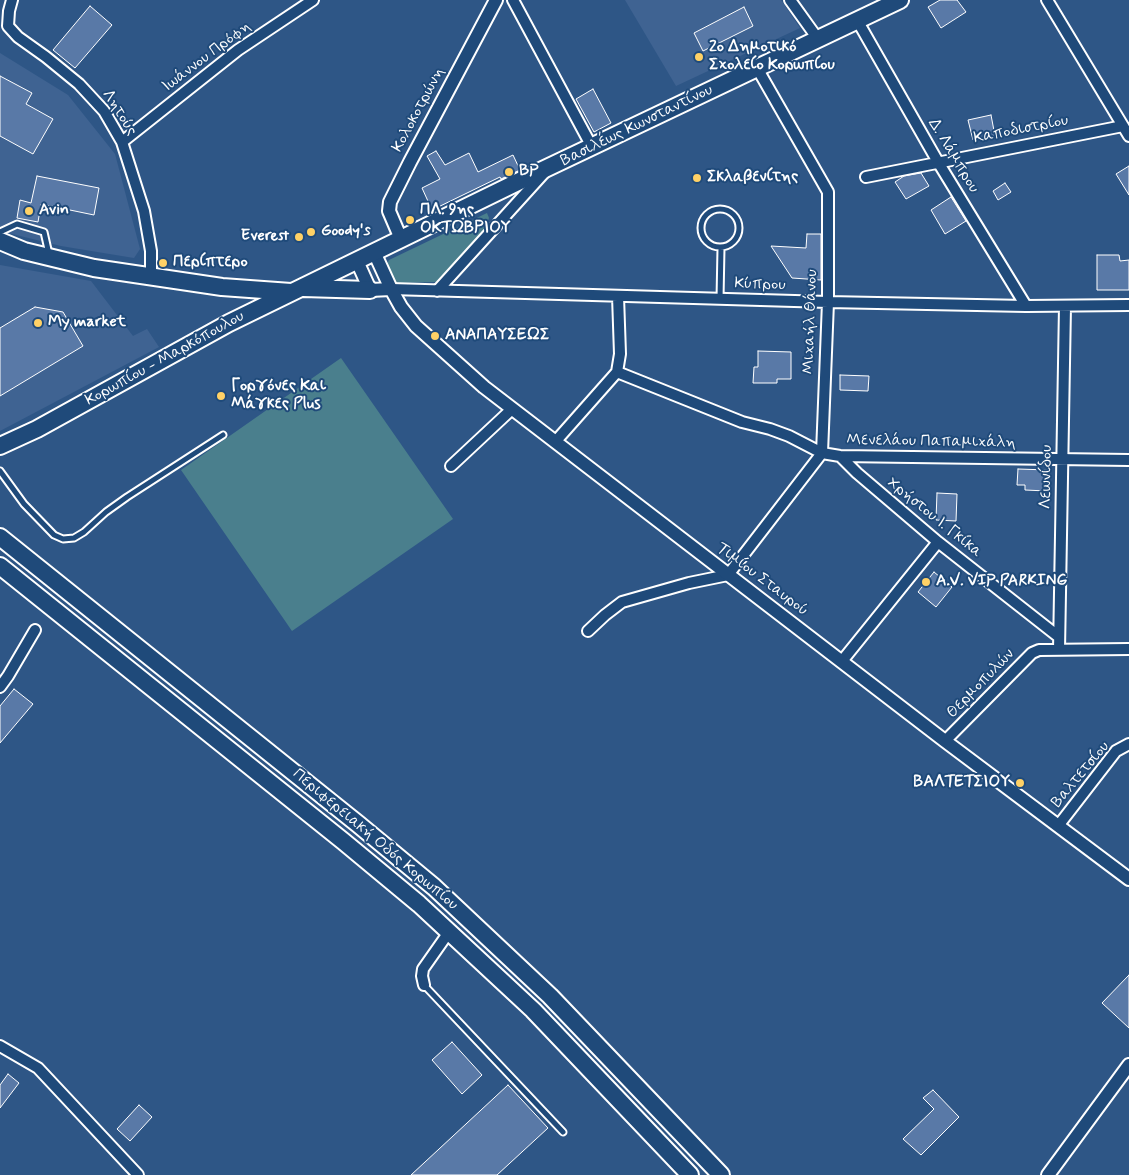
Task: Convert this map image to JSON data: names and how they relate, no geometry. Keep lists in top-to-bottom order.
{
  "streets": {
    "main road": ["Βασιλέως Κωνσταντίνου", "Κορωπίου - Μαρκόπουλου", "Περιφερειακή Οδός Κορωπίου"],
    "street": [
      "Ιωάννου Πρόφη",
      "Κολοκοτρώνη",
      "Λητούς",
      "Καποδιστρίου",
      "Δ. Λάμπρου",
      "Κύπρου",
      "Μιχαήλ Θάνου",
      "Μενελάου Παπαμιχάλη",
      "Λεωνίδου",
      "Χρήστου Ι. Γκίκα",
      "Τιμίου Σταυρού",
      "Θερμοπυλών",
      "Βαλτετσίου"
    ]
  },
  "crossings": [
    ["Ιωάννου Πρόφη", "Λητούς"],
    ["Κολοκοτρώνη", "Βασιλέως Κωνσταντίνου"],
    ["Βασιλέως Κωνσταντίνου", "Δ. Λάμπρου"],
    ["Βασιλέως Κωνσταντίνου", "Μιχαήλ Θάνου"],
    ["Βασιλέως Κωνσταντίνου", "Κορωπίου - Μαρκόπουλου"],
    ["Βασιλέως Κωνσταντίνου", "Τιμίου Σταυρού"],
    ["Καποδιστρίου", "Δ. Λάμπρου"],
    ["Δ. Λάμπρου", "Κύπρου"],
    ["Κύπρου", "Μιχαήλ Θάνου"],
    ["Κύπρου", "Λεωνίδου"],
    ["Κύπρου", "Τιμίου Σταυρού"],
    ["Μιχαήλ Θάνου", "Μενελάου Παπαμιχάλη"],
    ["Μενελάου Παπαμιχάλη", "Λεωνίδου"],
    ["Μενελάου Παπαμιχάλη", "Χρήστου Ι. Γκίκα"],
    ["Λεωνίδου", "Χρήστου Ι. Γκίκα"],
    ["Λεωνίδου", "Θερμοπυλών"],
    ["Τιμίου Σταυρού", "Θερμοπυλών"],
    ["Τιμίου Σταυρού", "Βαλτετσίου"]
  ],
  "places": [
    "2ο Δημοτικό Σχολείο Κορωπίου",
    "BP",
    "Σκλαβενίτης",
    "Avin",
    "ΠΛ. 9ης ΟΚΤΩΒΡΙΟΥ",
    "Goody's",
    "Everest",
    "Περίπτερο",
    "My market",
    "ΑΝΑΠΑΥΣΕΩΣ",
    "Γοργόνες Και Μάγκες Plus",
    "A.V. VIP PARKING",
    "ΒΑΛΤΕΤΣΙΟΥ"
  ]
}
